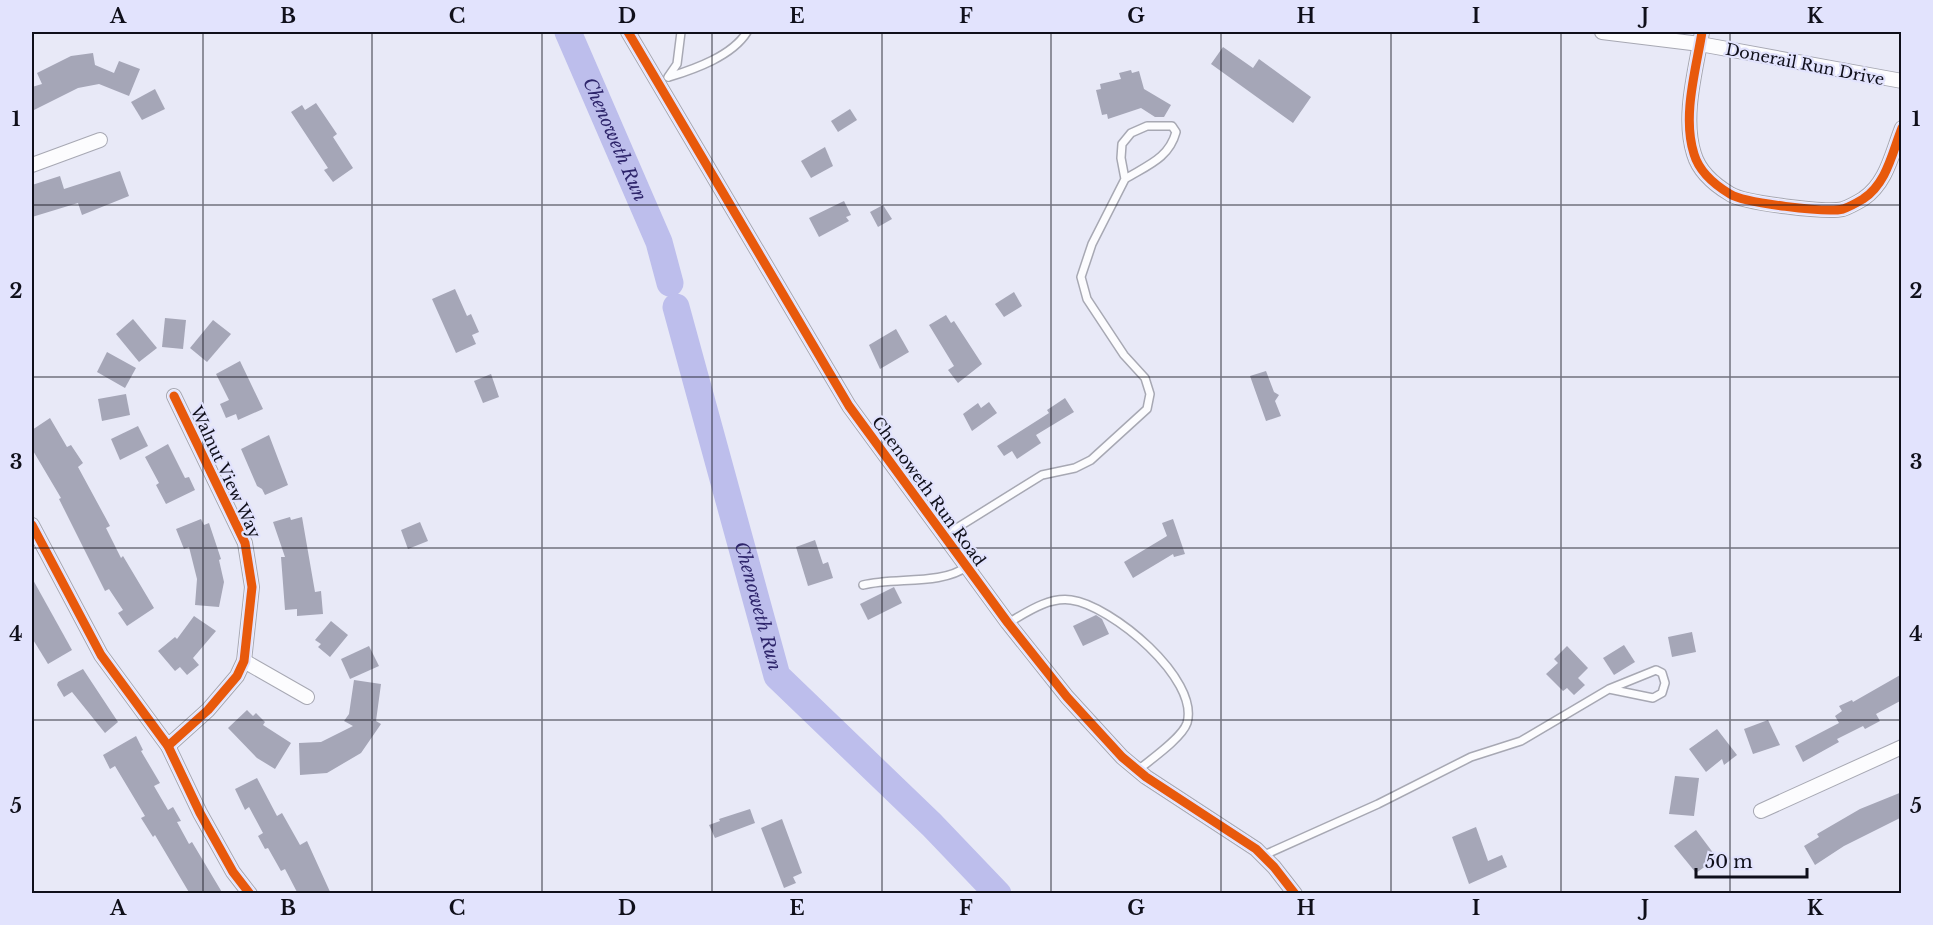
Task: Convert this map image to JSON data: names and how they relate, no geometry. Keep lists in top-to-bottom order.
{
  "streets": {
    "street": ["Donerail Run Drive", "Walnut View Way", "Chenoweth Run Road"]
  },
  "water": ["Chenoweth Run"],
  "scale_bar": "50 m",
  "grid": {
    "columns": [
      "A",
      "B",
      "C",
      "D",
      "E",
      "F",
      "G",
      "H",
      "I",
      "J",
      "K"
    ],
    "rows": [
      "1",
      "2",
      "3",
      "4",
      "5"
    ]
  }
}
